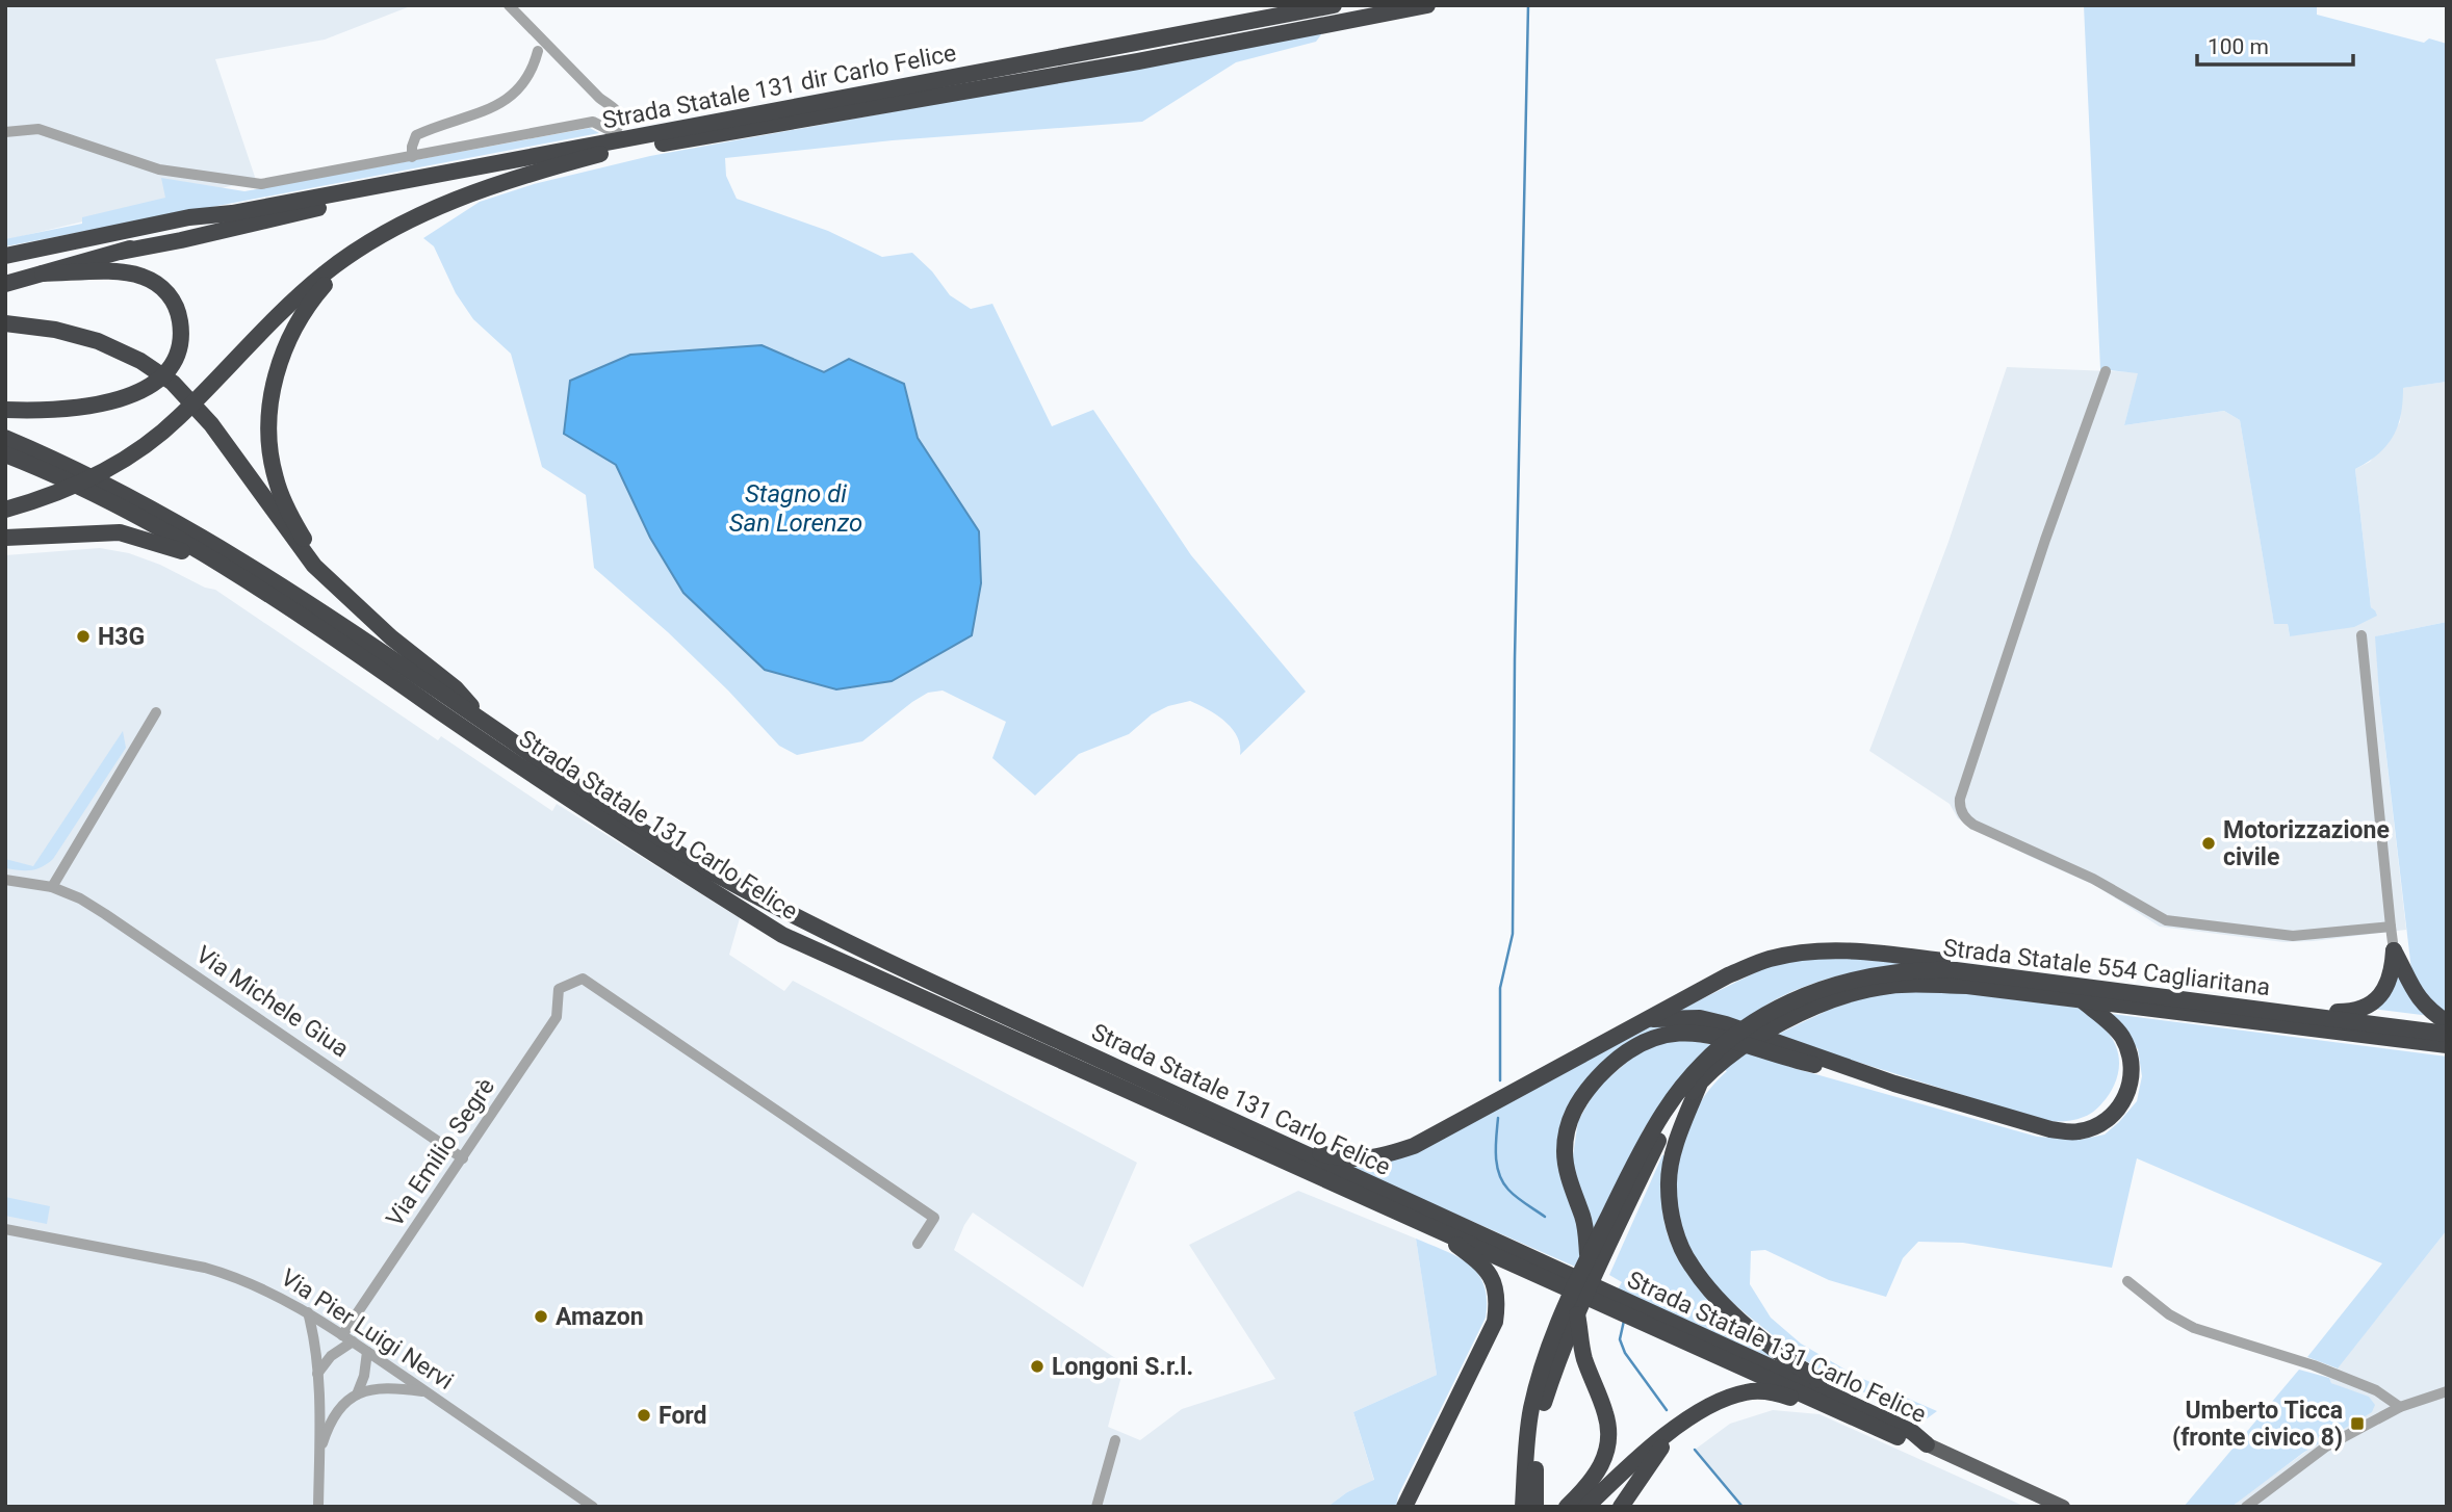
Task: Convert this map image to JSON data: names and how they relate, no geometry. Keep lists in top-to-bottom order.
{
  "streets": {
    "highway": ["Strada Statale 131 dir Carlo Felice", "Strada Statale 131 Carlo Felice", "Strada Statale 554 Cagliaritana"],
    "street": ["Via Michele Giua", "Via Emilio Segrè", "Via Pier Luigi Nervi"]
  },
  "crossings": [
    ["Via Michele Giua", "Via Emilio Segrè"],
    ["Via Emilio Segrè", "Via Pier Luigi Nervi"]
  ],
  "water": ["Stagno di San Lorenzo"],
  "places": {
    "other": [
      "H3G",
      "Motorizzazione civile",
      "Amazon",
      "Longoni S.r.l.",
      "Ford"
    ],
    "transit": ["Umberto Ticca (fronte civico 8)"]
  },
  "scale_bar": "100 m"
}
